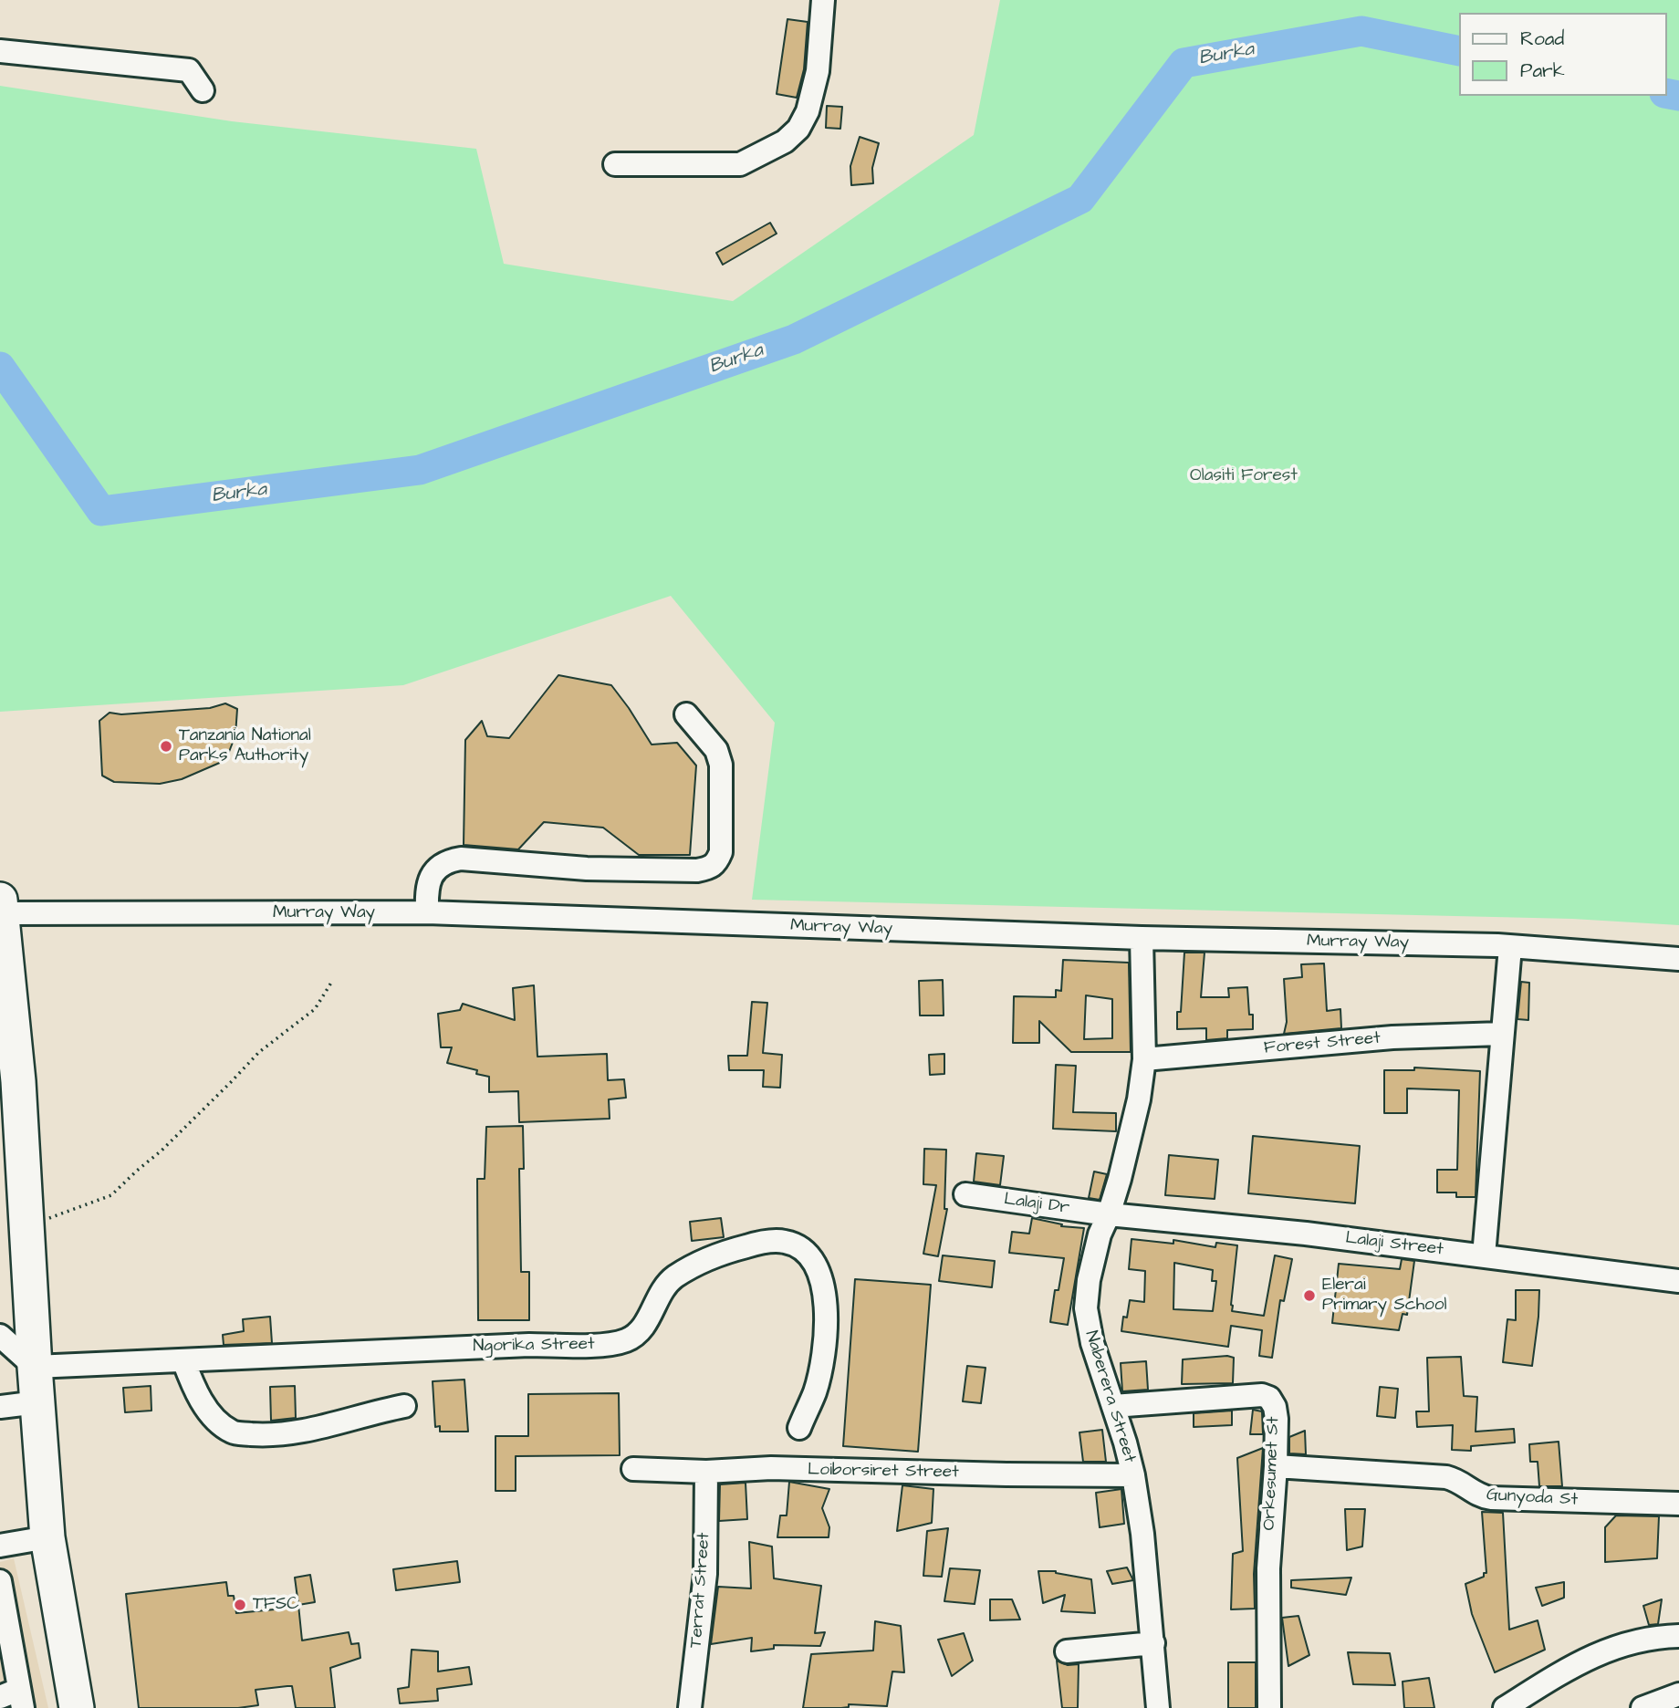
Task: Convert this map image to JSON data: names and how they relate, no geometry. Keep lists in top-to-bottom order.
{
  "streets": {
    "street": [
      "Murray Way",
      "Forest Street",
      "Lalaji Dr",
      "Lalaji Street",
      "Ngorika Street",
      "Naberera Street",
      "Loiborsiret Street",
      "Orkesumet St",
      "Gunyoda St",
      "Terrat Street"
    ]
  },
  "crossings": [
    ["Murray Way", "Naberera Street"],
    ["Forest Street", "Naberera Street"],
    ["Lalaji Dr", "Lalaji Street"],
    ["Lalaji Dr", "Naberera Street"],
    ["Lalaji Street", "Naberera Street"],
    ["Naberera Street", "Loiborsiret Street"],
    ["Naberera Street", "Orkesumet St"],
    ["Loiborsiret Street", "Terrat Street"],
    ["Orkesumet St", "Gunyoda St"]
  ],
  "water": ["Burka"],
  "parks": ["Olasiti Forest"],
  "places": ["Tanzania National Parks Authority", "Elerai Primary School", "TFSC"],
  "legend": ["Road", "Park"]
}
